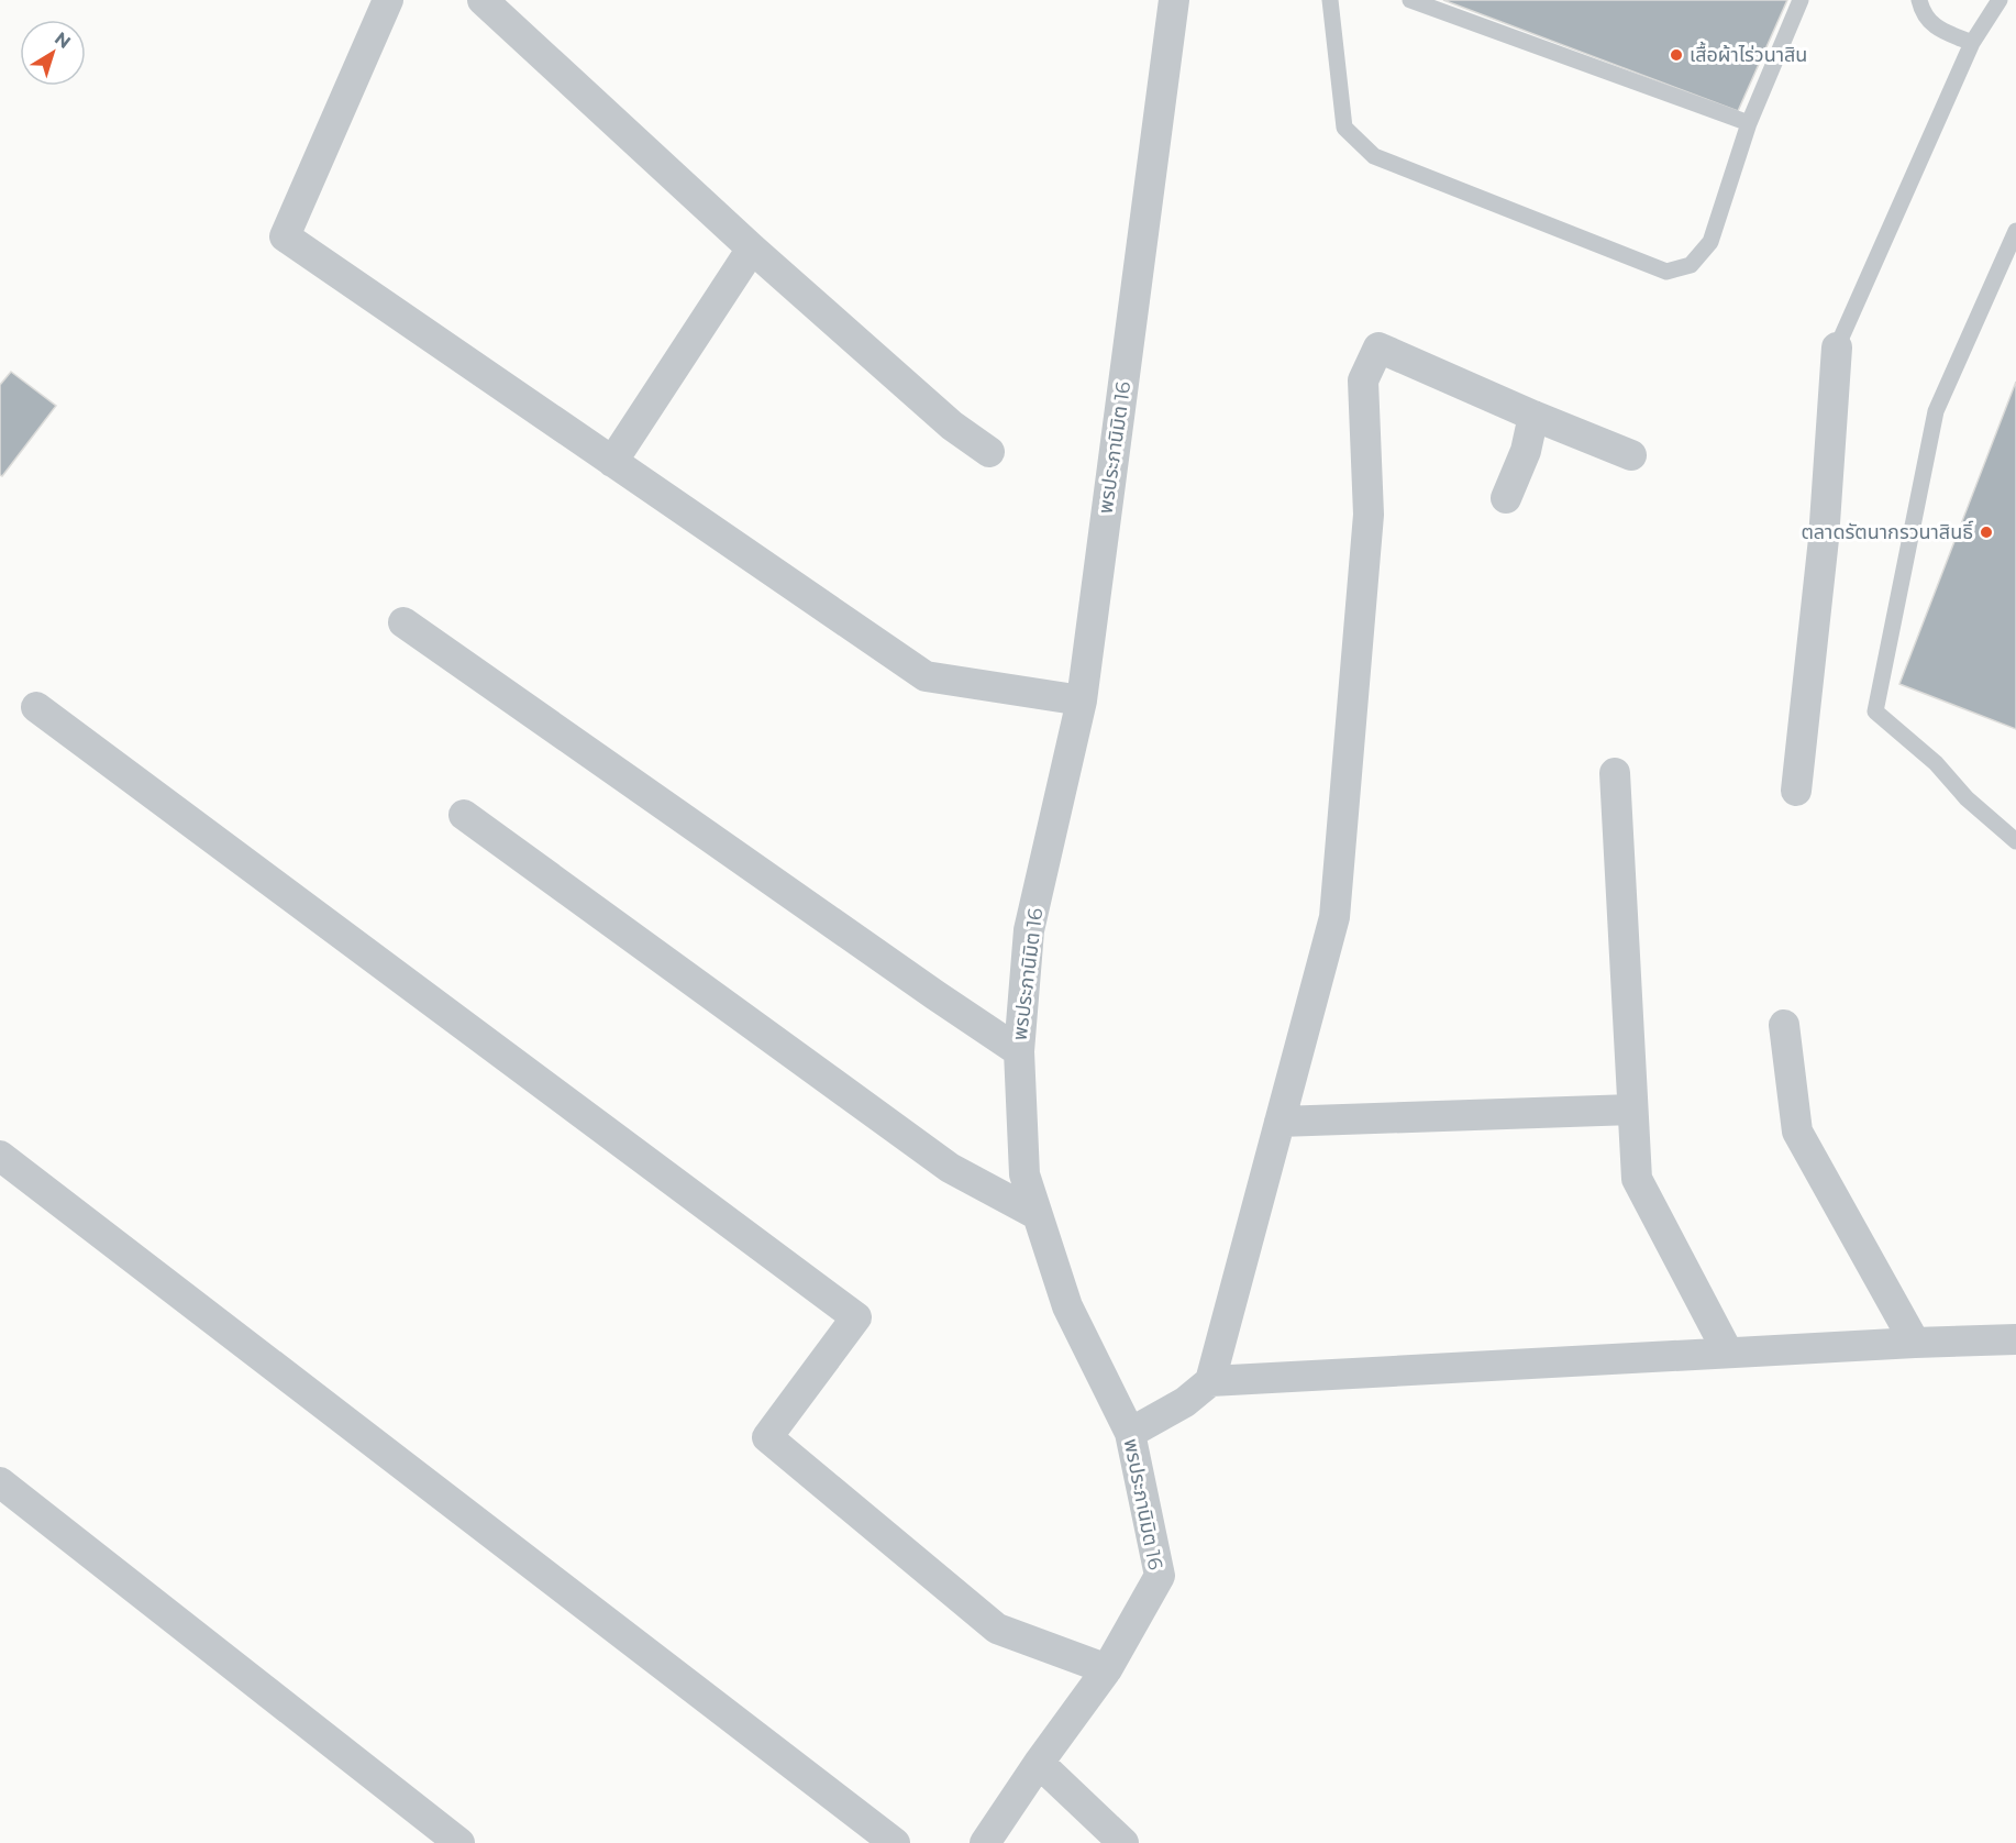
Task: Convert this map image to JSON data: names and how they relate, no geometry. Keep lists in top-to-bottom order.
{
  "streets": {
    "street": ["พรประภานิมิต 16"]
  },
  "places": ["เสื้อผ้าไร่วนาสิน", "ตลาดรัตนากรวนาสินธิ์"],
  "north": "top right"
}
